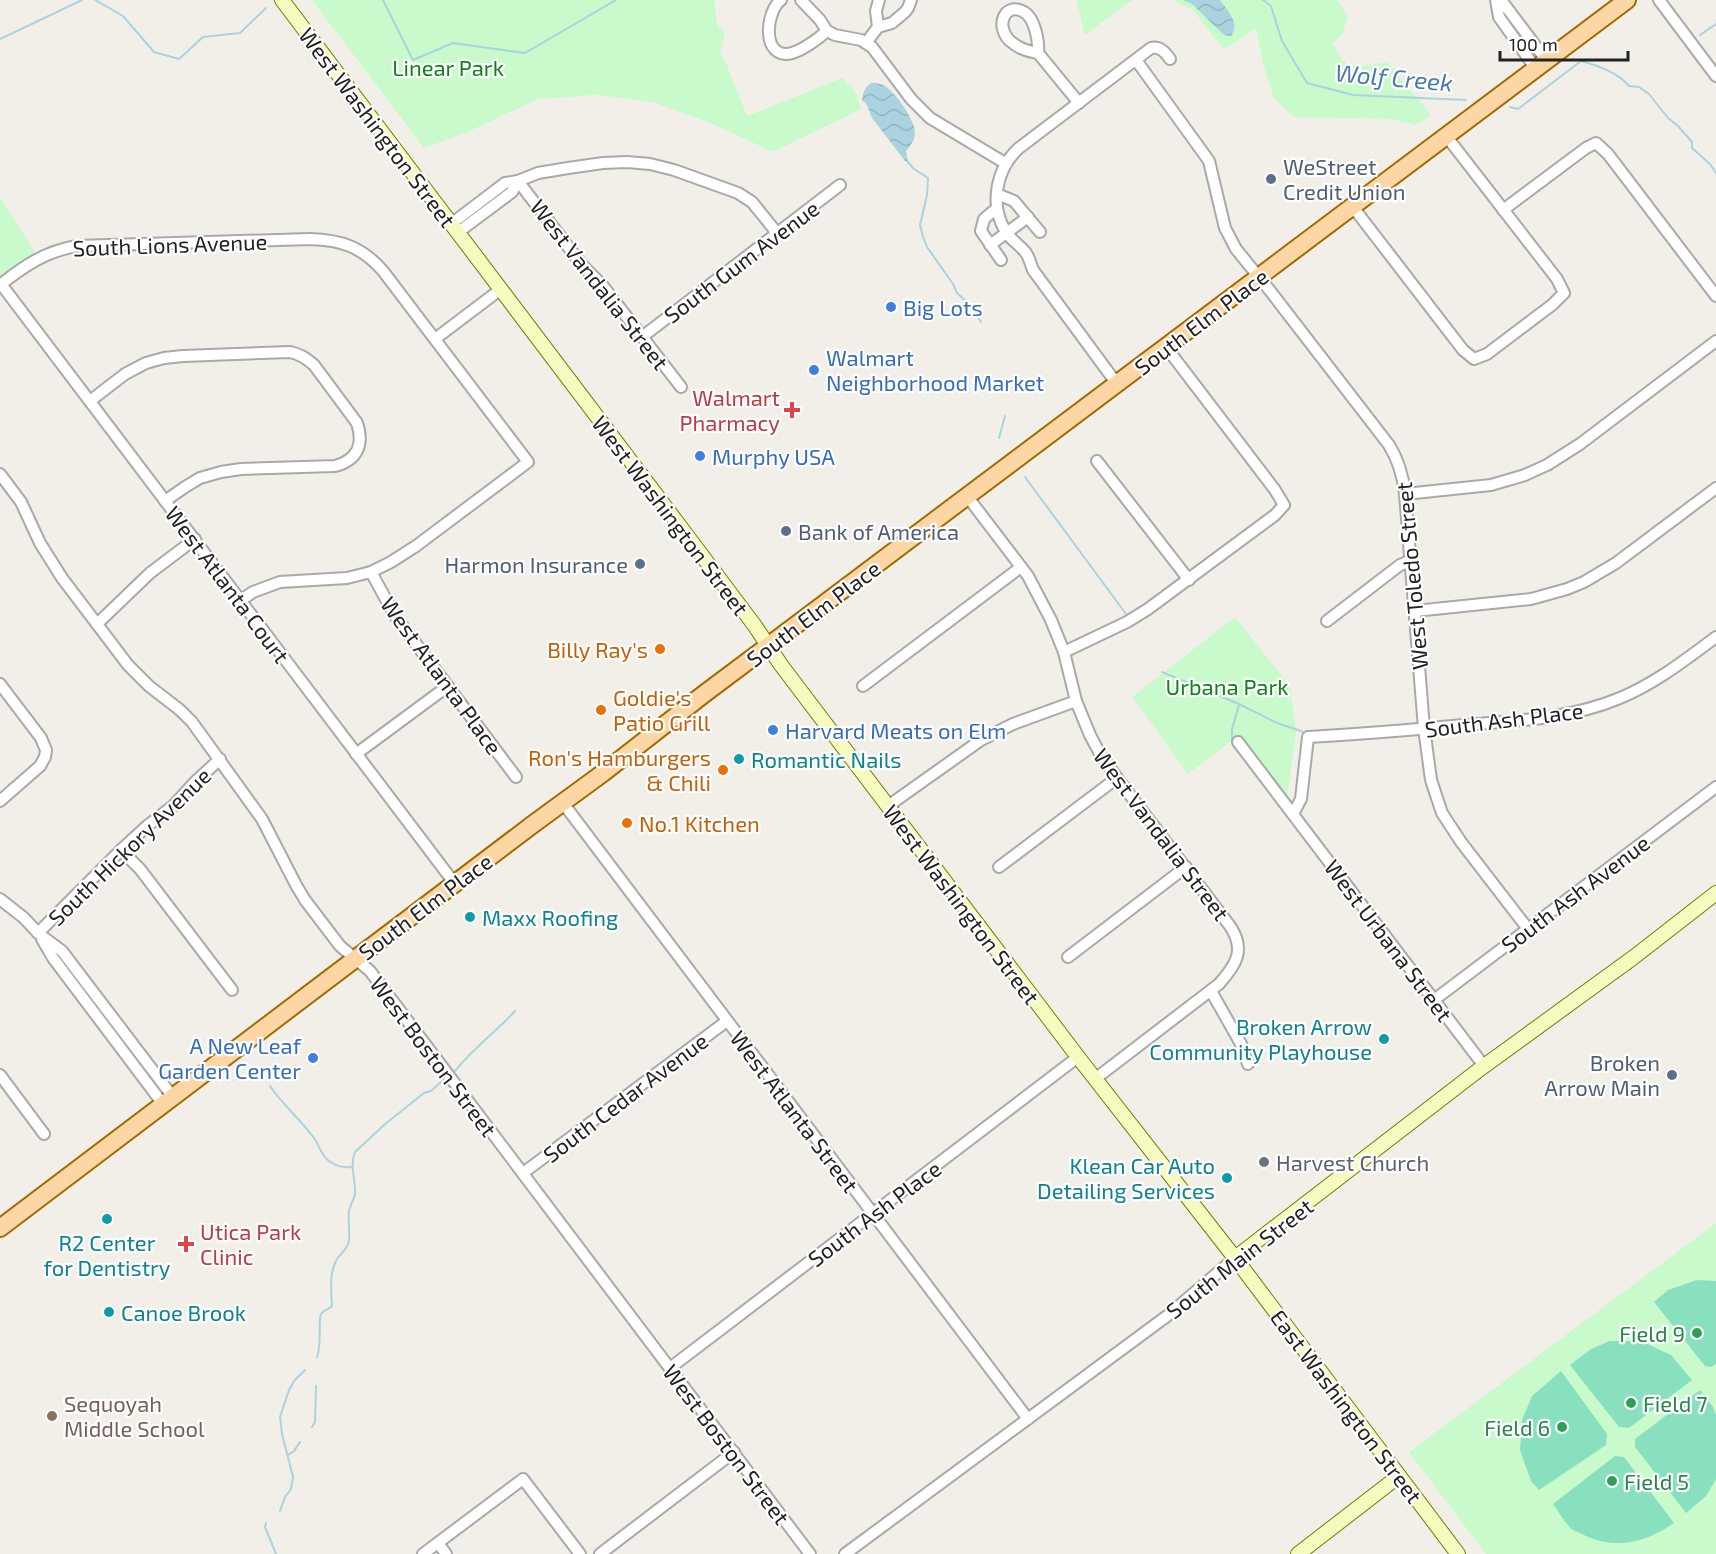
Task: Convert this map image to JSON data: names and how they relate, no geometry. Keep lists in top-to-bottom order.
{
  "streets": {
    "main road": [
      "West Washington Street",
      "South Elm Place",
      "South Main Street",
      "East Washington Street"
    ],
    "street": [
      "South Lions Avenue",
      "South Gum Avenue",
      "West Vandalia Street",
      "West Toledo Street",
      "West Atlanta Court",
      "West Atlanta Place",
      "South Ash Place",
      "South Hickory Avenue",
      "South Ash Avenue",
      "West Urbana Street",
      "West Boston Street",
      "South Cedar Avenue",
      "West Atlanta Street"
    ]
  },
  "crossings": [
    ["West Washington Street", "South Elm Place"],
    ["West Washington Street", "South Ash Place"],
    ["West Washington Street", "South Main Street"],
    ["West Washington Street", "East Washington Street"],
    ["South Lions Avenue", "West Atlanta Court"],
    ["South Gum Avenue", "West Vandalia Street"],
    ["West Vandalia Street", "South Elm Place"],
    ["South Elm Place", "West Toledo Street"],
    ["South Elm Place", "West Atlanta Court"],
    ["South Elm Place", "West Boston Street"],
    ["South Elm Place", "West Atlanta Street"],
    ["West Toledo Street", "South Ash Place"],
    ["West Toledo Street", "South Ash Avenue"],
    ["South Ash Place", "West Urbana Street"],
    ["South Ash Place", "West Boston Street"],
    ["South Ash Place", "West Atlanta Street"],
    ["South Hickory Avenue", "West Boston Street"],
    ["South Ash Avenue", "West Urbana Street"],
    ["West Urbana Street", "South Main Street"],
    ["West Boston Street", "South Cedar Avenue"],
    ["South Cedar Avenue", "West Atlanta Street"],
    ["West Atlanta Street", "South Main Street"],
    ["South Main Street", "East Washington Street"]
  ],
  "water": ["Wolf Creek"],
  "parks": ["Linear Park", "Urbana Park"],
  "places": {
    "other": [
      "WeStreet Credit Union",
      "Big Lots",
      "Walmart Neighborhood Market",
      "Murphy USA",
      "Bank of America",
      "Harmon Insurance",
      "Billy Ray's",
      "Goldie's Patio Grill",
      "Harvard Meats on Elm",
      "Romantic Nails",
      "Ron's Hamburgers & Chili",
      "No.1 Kitchen",
      "Maxx Roofing",
      "Broken Arrow Community Playhouse",
      "A New Leaf Garden Center",
      "Broken Arrow Main",
      "Harvest Church",
      "Klean Car Auto Detailing Services",
      "R2 Center for Dentistry",
      "Canoe Brook",
      "Field 9",
      "Field 7",
      "Sequoyah Middle School",
      "Field 6",
      "Field 5"
    ],
    "health": ["Walmart Pharmacy", "Utica Park Clinic"]
  },
  "scale_bar": "100 m"
}
